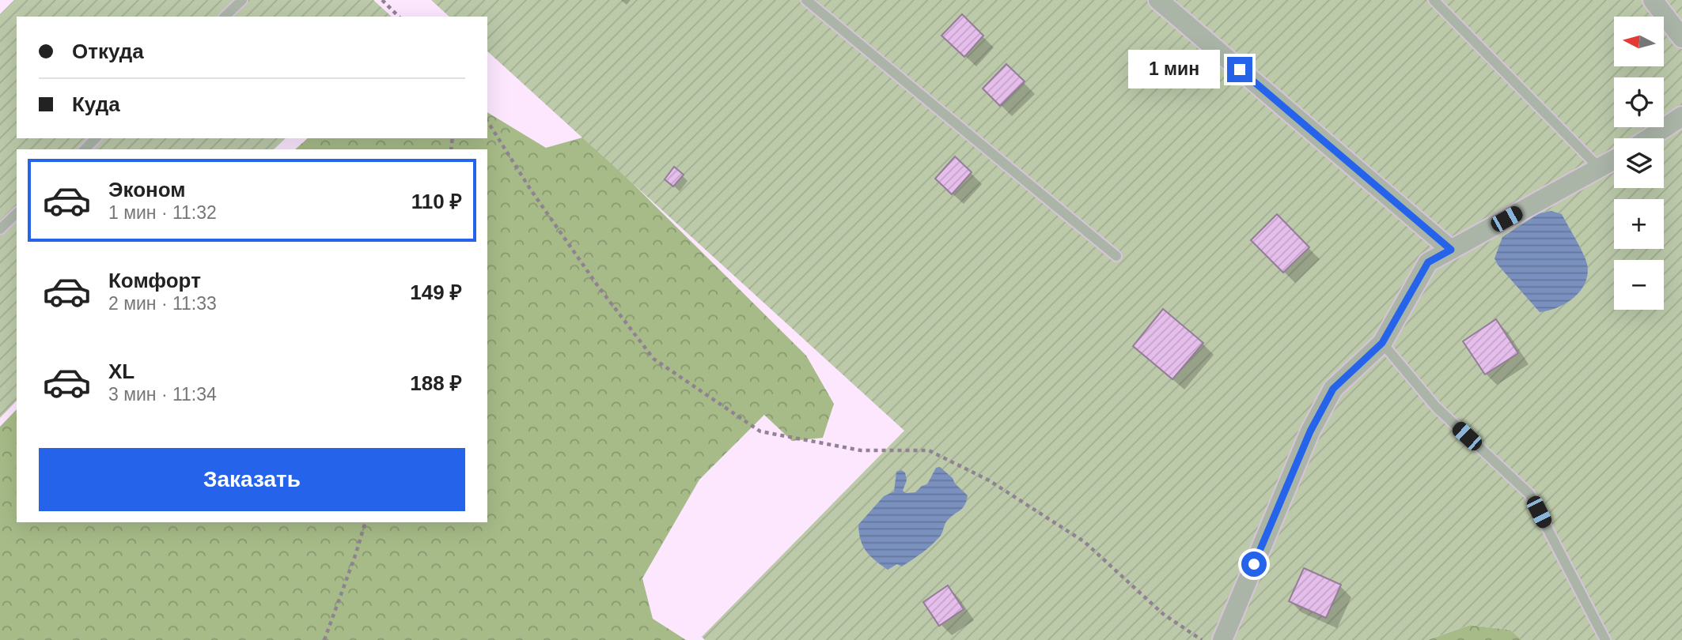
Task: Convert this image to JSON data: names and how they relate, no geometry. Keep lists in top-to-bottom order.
{
  "north": "left",
  "page": {
    "map_buttons": ["+", "−"],
    "banner": ["Откуда", "Куда"],
    "bubble": "1 мин",
    "list": [
      {
        "name": "Эконом",
        "note": "1 мин · 11:32",
        "value": "110 ₽"
      },
      {
        "name": "Комфорт",
        "note": "2 мин · 11:33",
        "value": "149 ₽"
      },
      {
        "name": "XL",
        "note": "3 мин · 11:34",
        "value": "188 ₽"
      }
    ],
    "buttons": "Заказать"
  }
}
